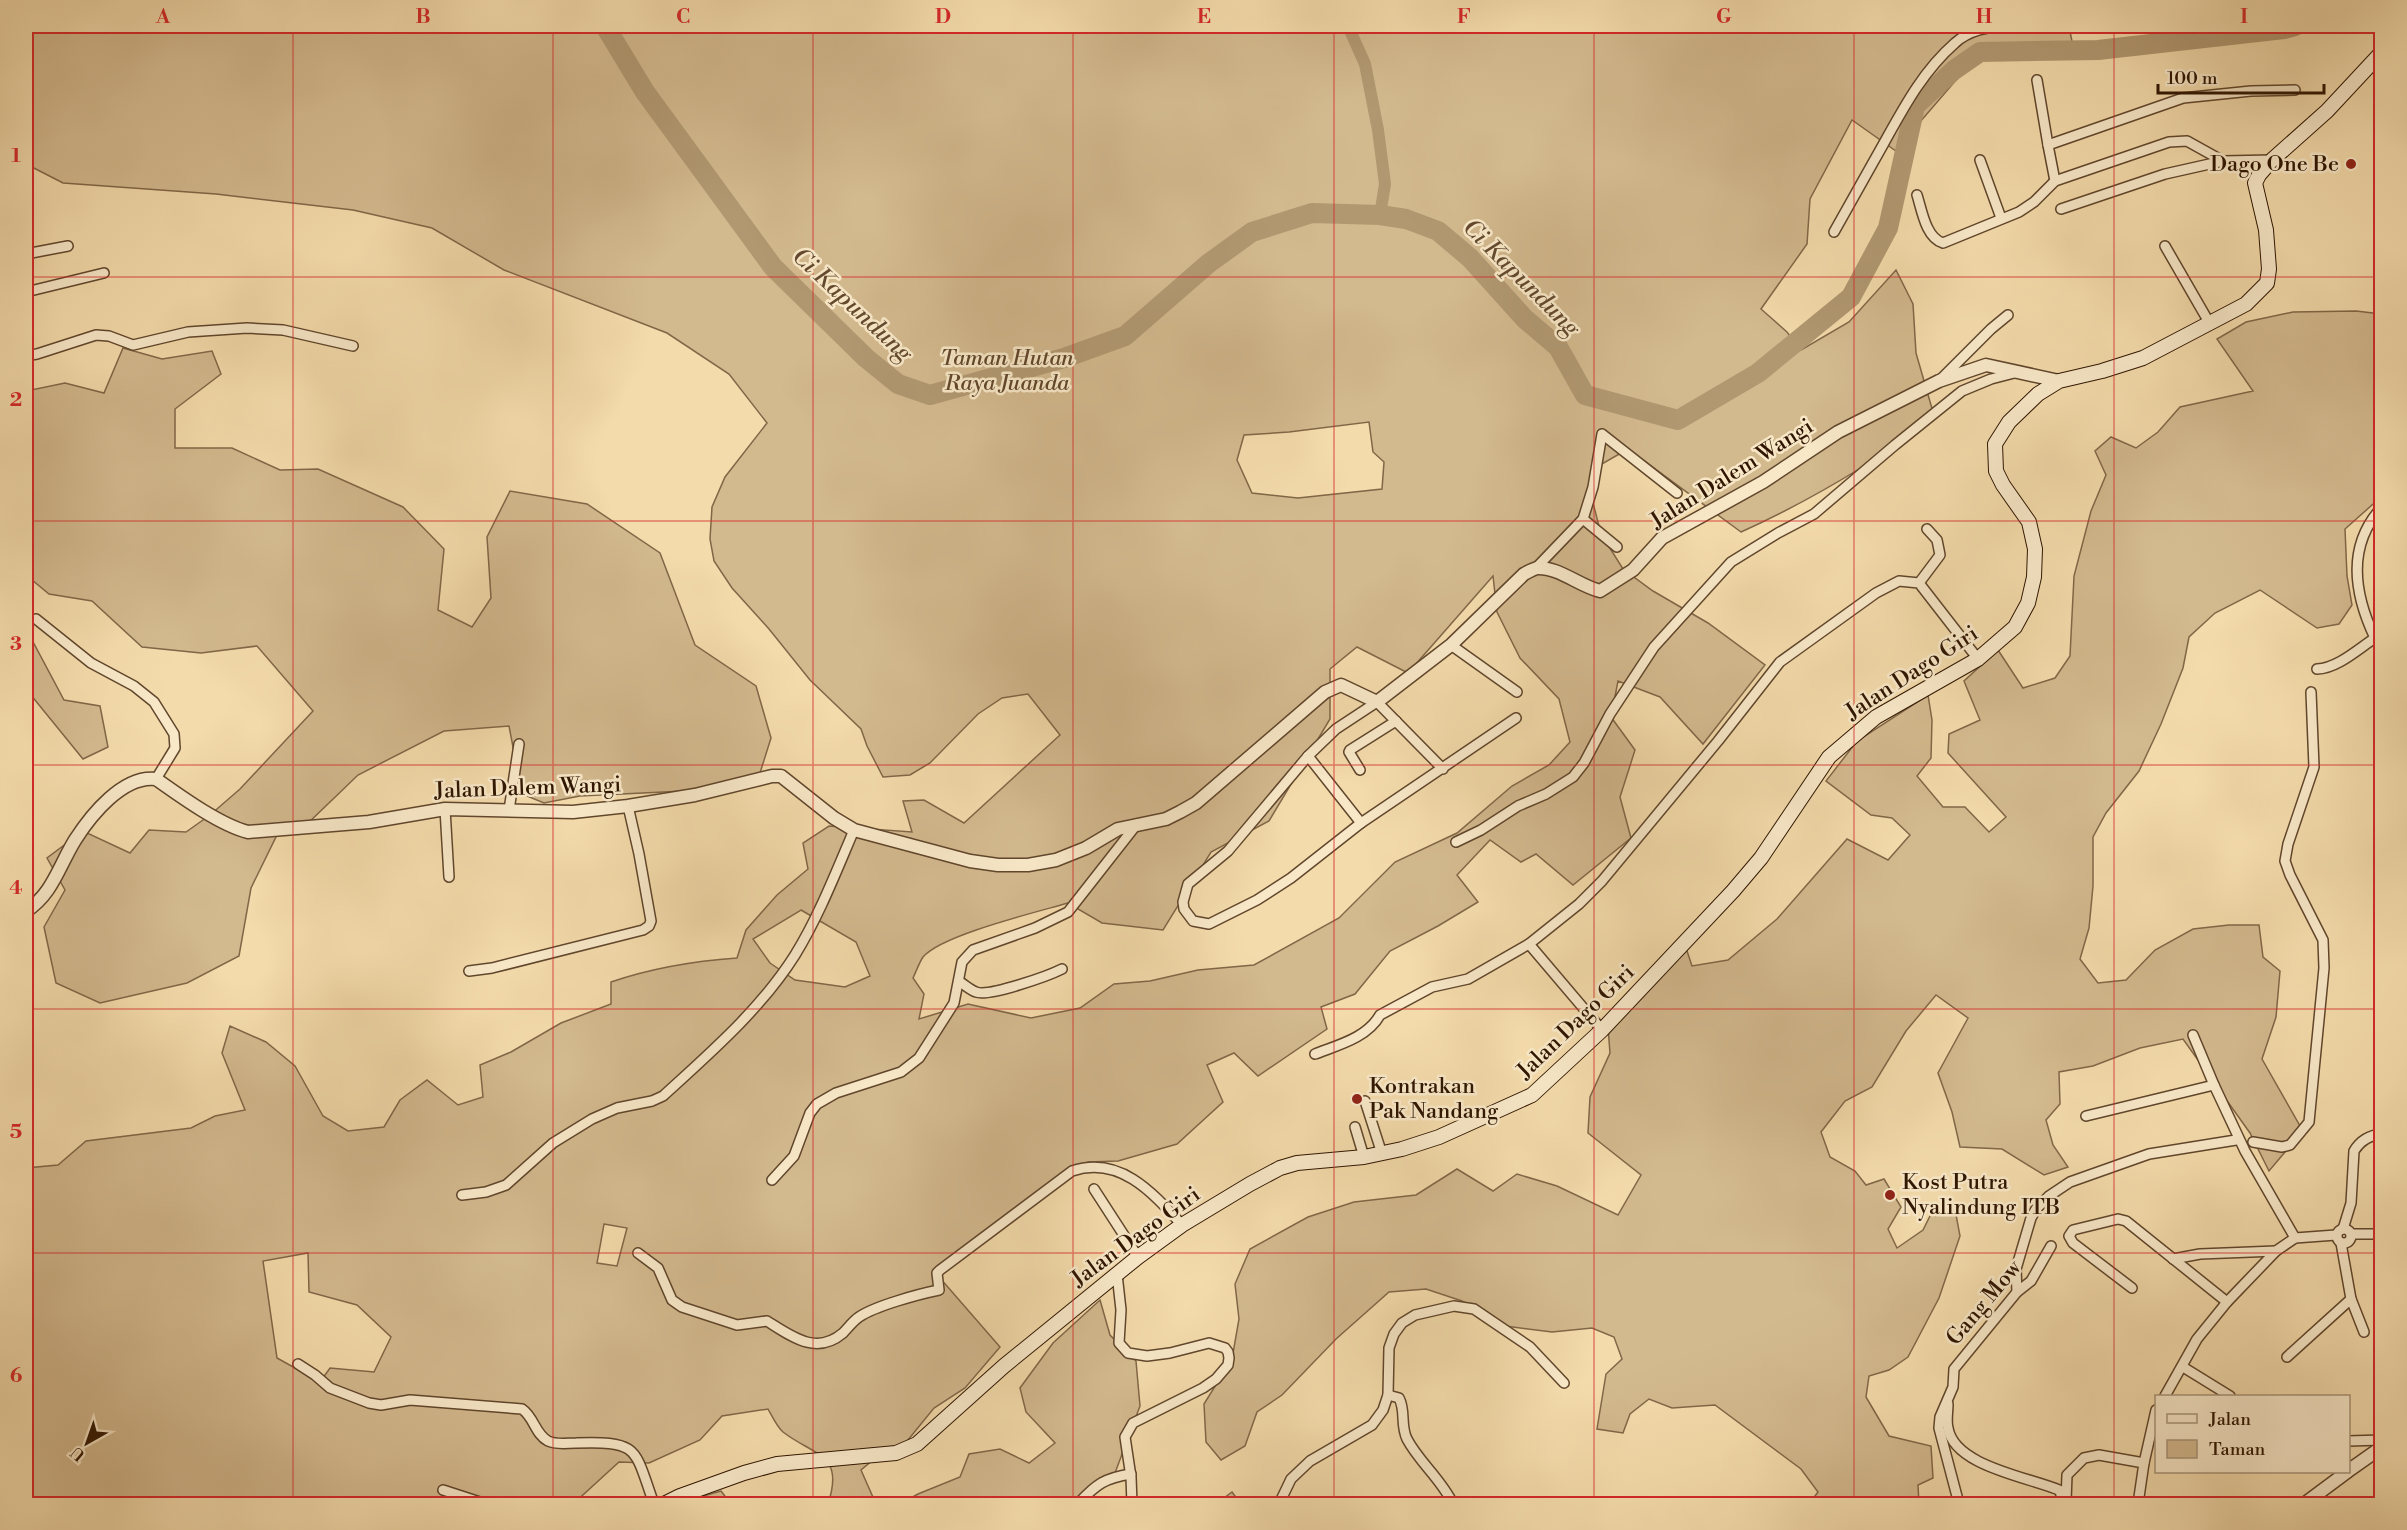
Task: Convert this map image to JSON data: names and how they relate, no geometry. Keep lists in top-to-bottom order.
{
  "streets": {
    "main road": ["Jalan Dago Giri"],
    "street": ["Jalan Dalem Wangi", "Gang Mow"]
  },
  "crossings": [
    ["Jalan Dalem Wangi", "Jalan Dago Giri"]
  ],
  "water": ["Ci Kapundung"],
  "parks": ["Taman Hutan Raya Juanda"],
  "places": ["Dago One Be", "Kontrakan Pak Nandang", "Kost Putra Nyalindung ITB"],
  "legend": ["Jalan", "Taman"],
  "scale_bar": "100 m",
  "north": "bottom left",
  "grid": {
    "columns": [
      "A",
      "B",
      "C",
      "D",
      "E",
      "F",
      "G",
      "H",
      "I"
    ],
    "rows": [
      "1",
      "2",
      "3",
      "4",
      "5",
      "6"
    ]
  }
}
